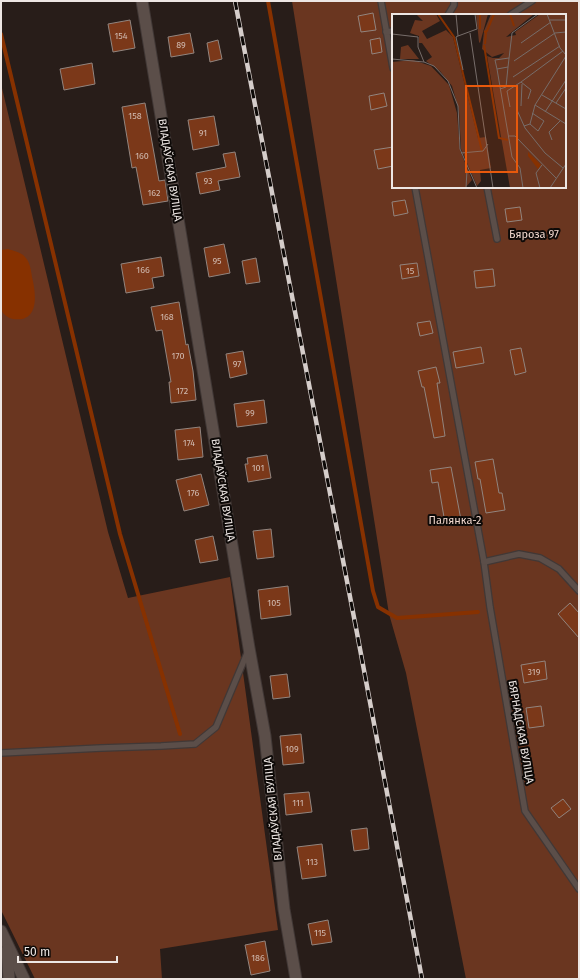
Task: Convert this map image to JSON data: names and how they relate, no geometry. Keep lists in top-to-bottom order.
{
  "streets": {
    "street": ["ВЛАДАЎСКАЯ ВУЛІЦА"],
    "lane": ["БЯРНАДСКАЯ ВУЛІЦА"]
  },
  "parks": ["Бяроза 97", "Палянка-2"],
  "house_numbers": [
    "154",
    "89",
    "158",
    "91",
    "160",
    "93",
    "162",
    "95",
    "166",
    "15",
    "168",
    "170",
    "97",
    "172",
    "99",
    "174",
    "101",
    "176",
    "105",
    "319",
    "109",
    "111",
    "113",
    "115",
    "186"
  ],
  "scale_bar": "50 m"
}
